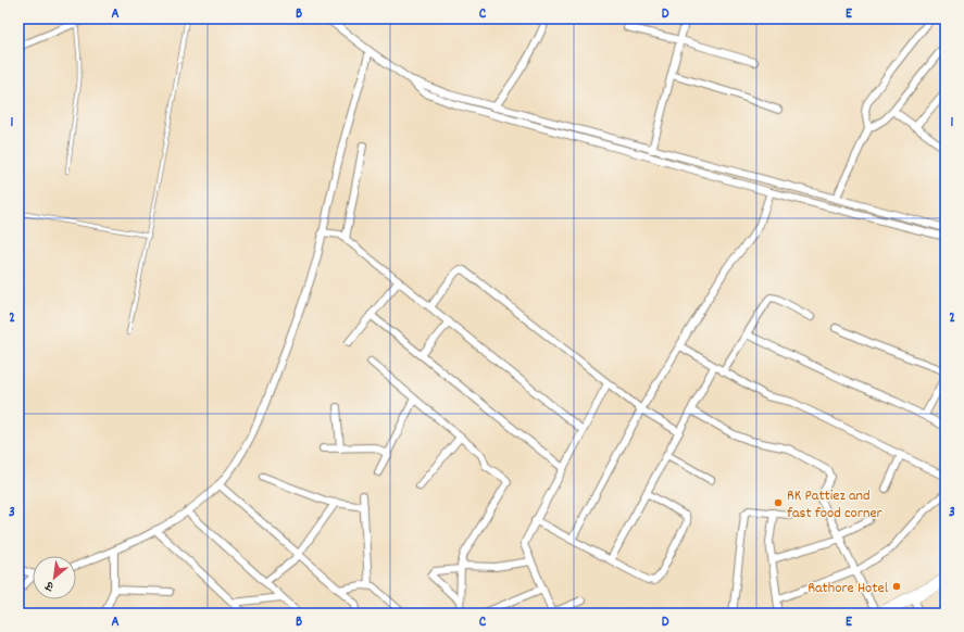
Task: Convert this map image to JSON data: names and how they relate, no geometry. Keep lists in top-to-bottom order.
{
  "places": ["RK Pattiez and fast food corner", "Rathore Hotel"],
  "north": "bottom left",
  "grid": {
    "columns": [
      "A",
      "B",
      "C",
      "D",
      "E"
    ],
    "rows": ["1", "2", "3"]
  }
}
